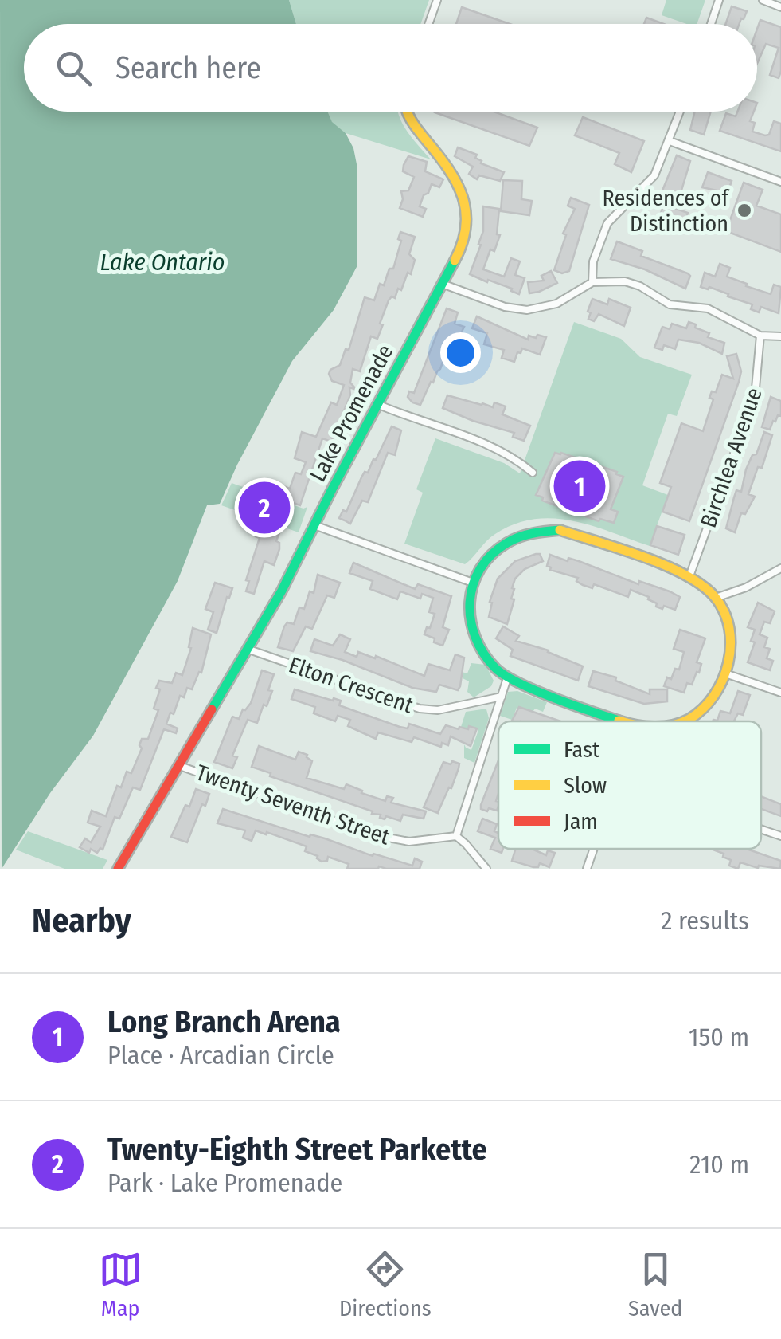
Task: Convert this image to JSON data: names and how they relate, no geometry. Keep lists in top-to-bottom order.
{
  "streets": {
    "street": [
      "Lake Promenade",
      "Birchlea Avenue",
      "Elton Crescent",
      "Twenty Seventh Street"
    ]
  },
  "crossings": [
    ["Lake Promenade", "Elton Crescent"],
    ["Lake Promenade", "Twenty Seventh Street"]
  ],
  "water": ["Lake Ontario"],
  "places": ["Residences of Distinction"],
  "legend": ["Fast", "Slow", "Jam"],
  "page": {
    "search": "Search here",
    "pins": ["1", "2"],
    "heading": ["Nearby", "2 results"],
    "list": [
      {
        "mark": "1",
        "name": "Long Branch Arena",
        "note": "Place · Arcadian Circle",
        "value": "150 m"
      },
      {
        "mark": "2",
        "name": "Twenty-Eighth Street Parkette",
        "note": "Park · Lake Promenade",
        "value": "210 m"
      }
    ],
    "nav": ["Map", "Directions", "Saved"]
  }
}
